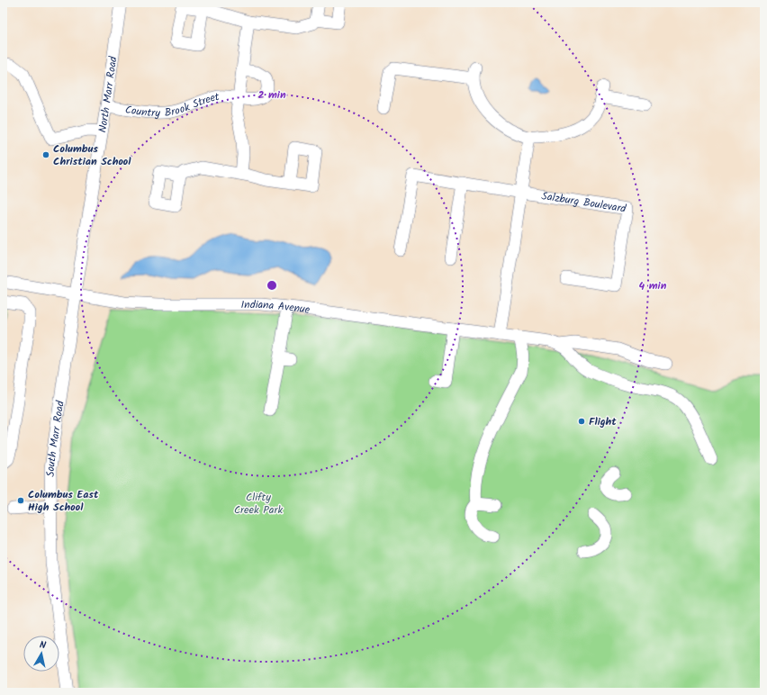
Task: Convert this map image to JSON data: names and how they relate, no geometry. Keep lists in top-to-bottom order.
{
  "streets": {
    "street": [
      "North Marr Road",
      "Country Brook Street",
      "Salzburg Boulevard",
      "Indiana Avenue",
      "South Marr Road"
    ]
  },
  "crossings": [
    ["North Marr Road", "Country Brook Street"],
    ["North Marr Road", "Indiana Avenue"],
    ["North Marr Road", "South Marr Road"],
    ["Indiana Avenue", "South Marr Road"]
  ],
  "parks": ["Clifty Creek Park"],
  "places": ["Columbus Christian School", "Flight", "Columbus East High School"],
  "north": "top",
  "rings": ["2 min", "4 min"]
}
